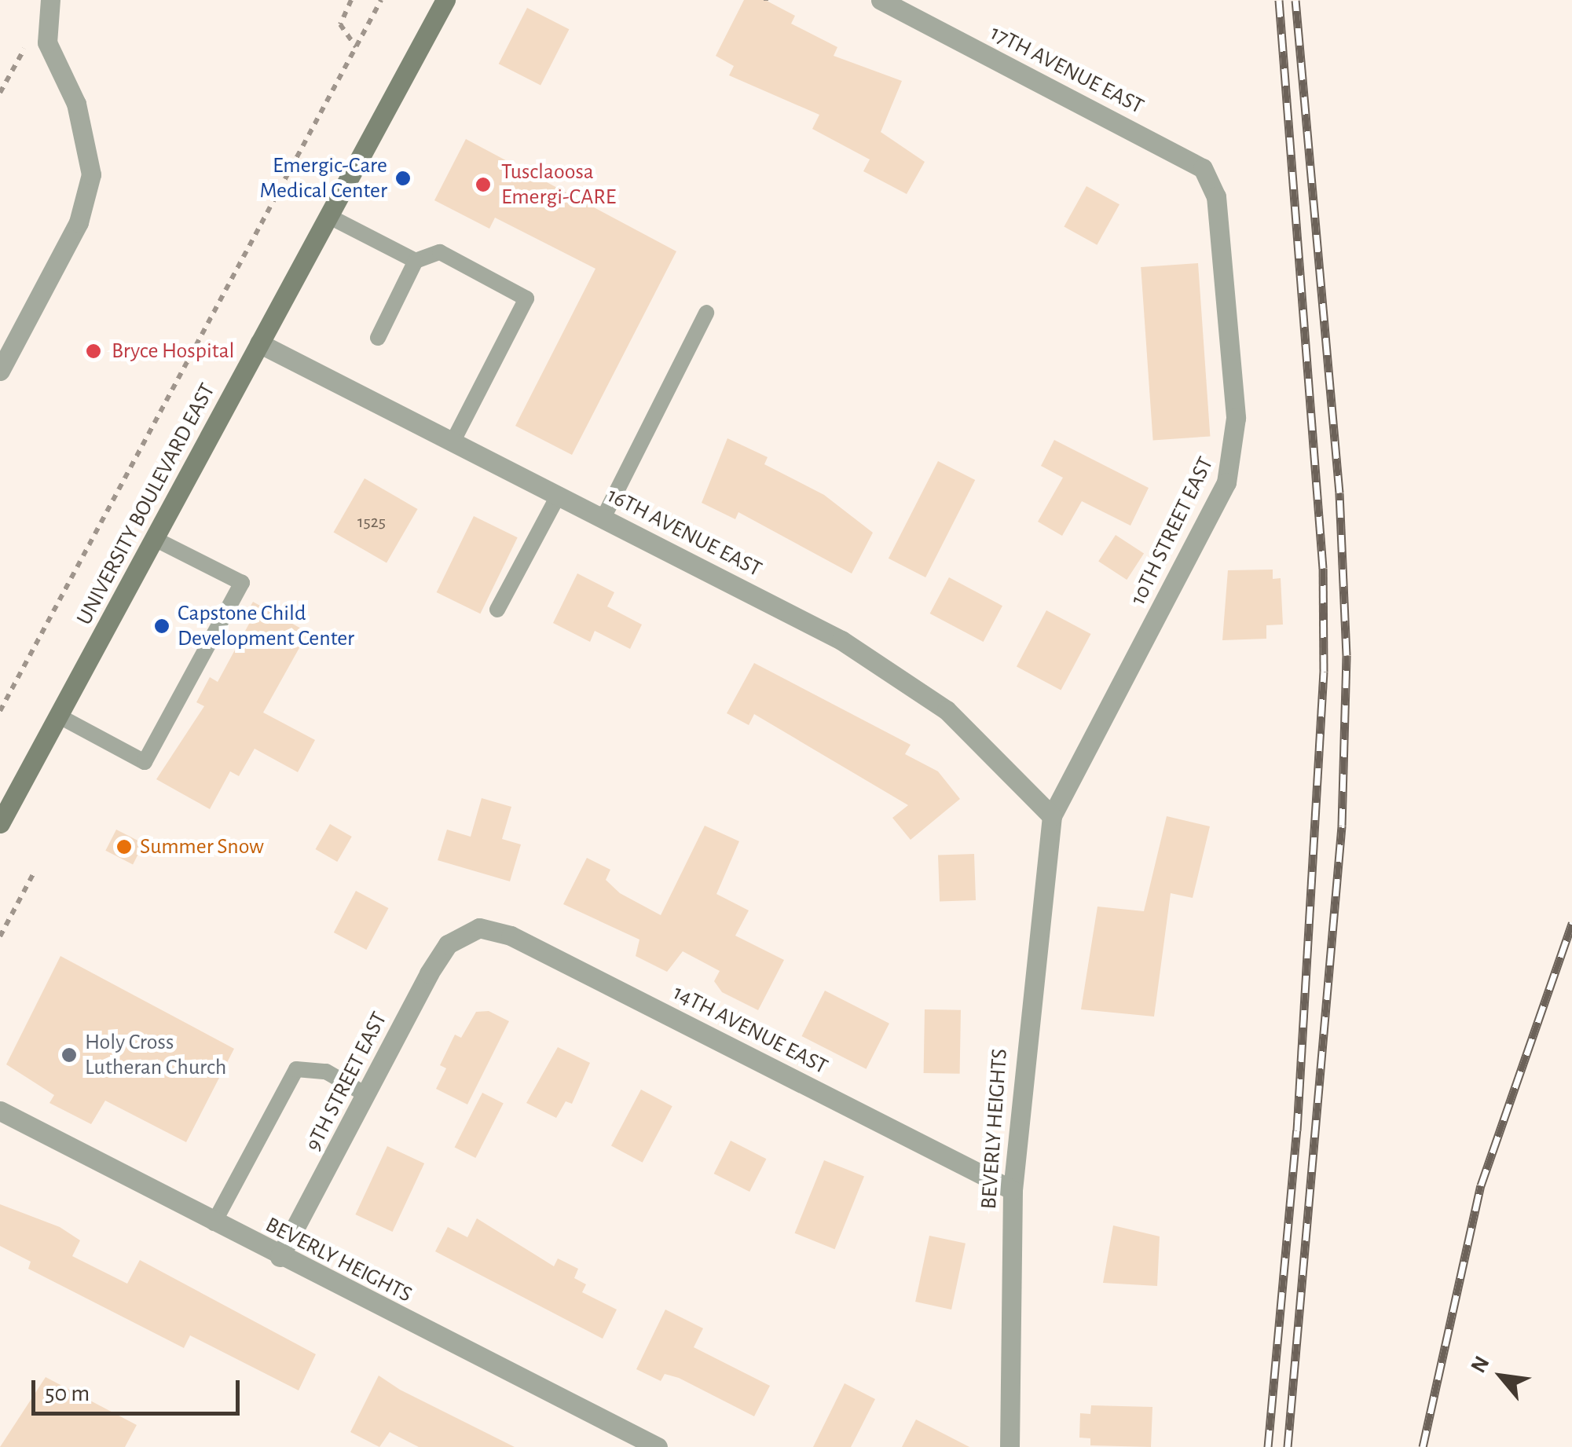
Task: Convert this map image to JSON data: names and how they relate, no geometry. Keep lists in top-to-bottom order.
{
  "streets": {
    "main road": ["UNIVERSITY BOULEVARD EAST"],
    "street": [
      "17TH AVENUE EAST",
      "10TH STREET EAST",
      "16TH AVENUE EAST",
      "14TH AVENUE EAST",
      "9TH STREET EAST",
      "BEVERLY HEIGHTS"
    ]
  },
  "crossings": [
    ["17TH AVENUE EAST", "10TH STREET EAST"],
    ["UNIVERSITY BOULEVARD EAST", "16TH AVENUE EAST"],
    ["10TH STREET EAST", "16TH AVENUE EAST"],
    ["10TH STREET EAST", "BEVERLY HEIGHTS"],
    ["16TH AVENUE EAST", "BEVERLY HEIGHTS"],
    ["14TH AVENUE EAST", "9TH STREET EAST"],
    ["14TH AVENUE EAST", "BEVERLY HEIGHTS"],
    ["9TH STREET EAST", "BEVERLY HEIGHTS"]
  ],
  "places": [
    "Emergic-Care Medical Center",
    "Tusclaoosa Emergi-CARE",
    "Bryce Hospital",
    "Capstone Child Development Center",
    "Summer Snow",
    "Holy Cross Lutheran Church"
  ],
  "house_numbers": ["1525"],
  "scale_bar": "50 m",
  "north": "top left"
}
